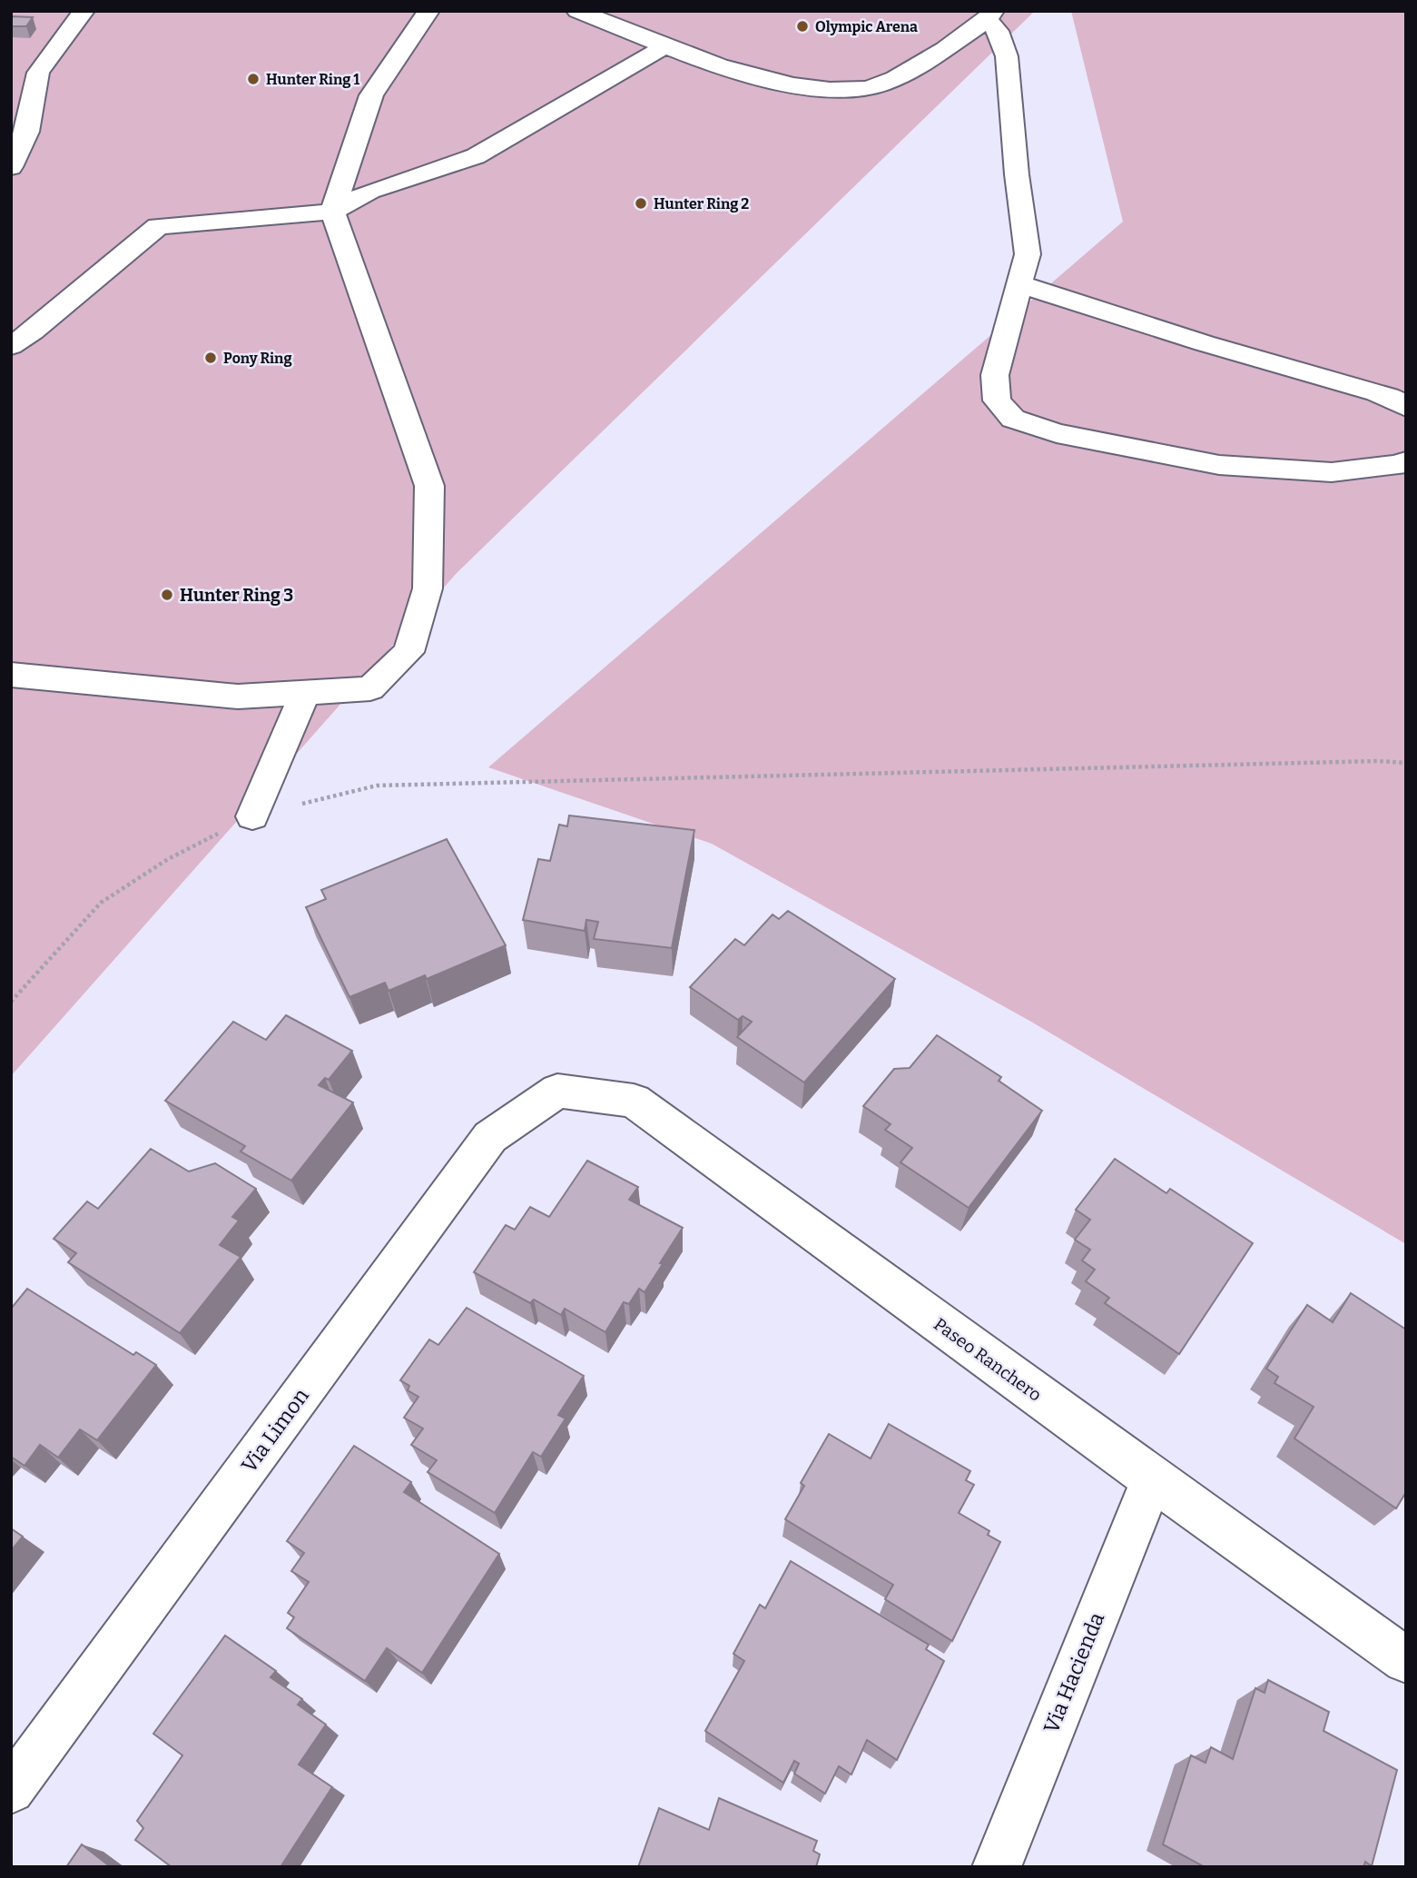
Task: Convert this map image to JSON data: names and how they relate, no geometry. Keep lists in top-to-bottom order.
{
  "streets": {
    "street": ["Paseo Ranchero", "Via Limon", "Via Hacienda"]
  },
  "crossings": [
    ["Paseo Ranchero", "Via Limon"],
    ["Paseo Ranchero", "Via Hacienda"]
  ],
  "places": [
    "Olympic Arena",
    "Hunter Ring 1",
    "Hunter Ring 2",
    "Pony Ring",
    "Hunter Ring 3"
  ]
}
